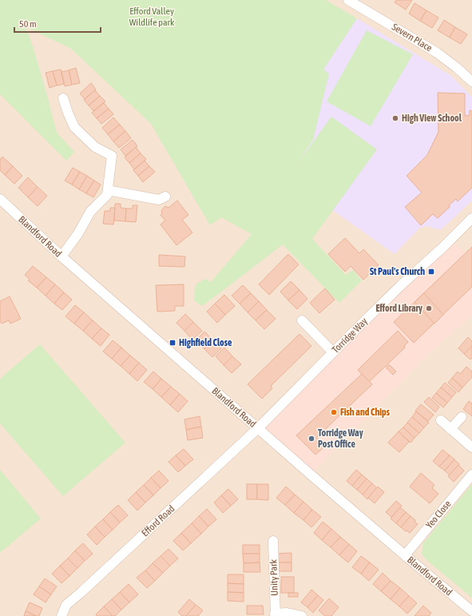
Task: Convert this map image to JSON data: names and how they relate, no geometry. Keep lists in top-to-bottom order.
{
  "streets": {
    "street": [
      "Severn Place",
      "Blandford Road",
      "Torridge Way",
      "Yeo Close",
      "Efford Road",
      "Unity Park"
    ]
  },
  "crossings": [
    ["Blandford Road", "Torridge Way"],
    ["Blandford Road", "Yeo Close"],
    ["Blandford Road", "Efford Road"],
    ["Torridge Way", "Efford Road"]
  ],
  "parks": ["Efford Valley Wildlife park"],
  "places": {
    "other": [
      "High View School",
      "Efford Library",
      "Fish and Chips",
      "Torridge Way Post Office"
    ],
    "transit": ["St Paul's Church", "Highfield Close"]
  },
  "scale_bar": "50 m"
}
